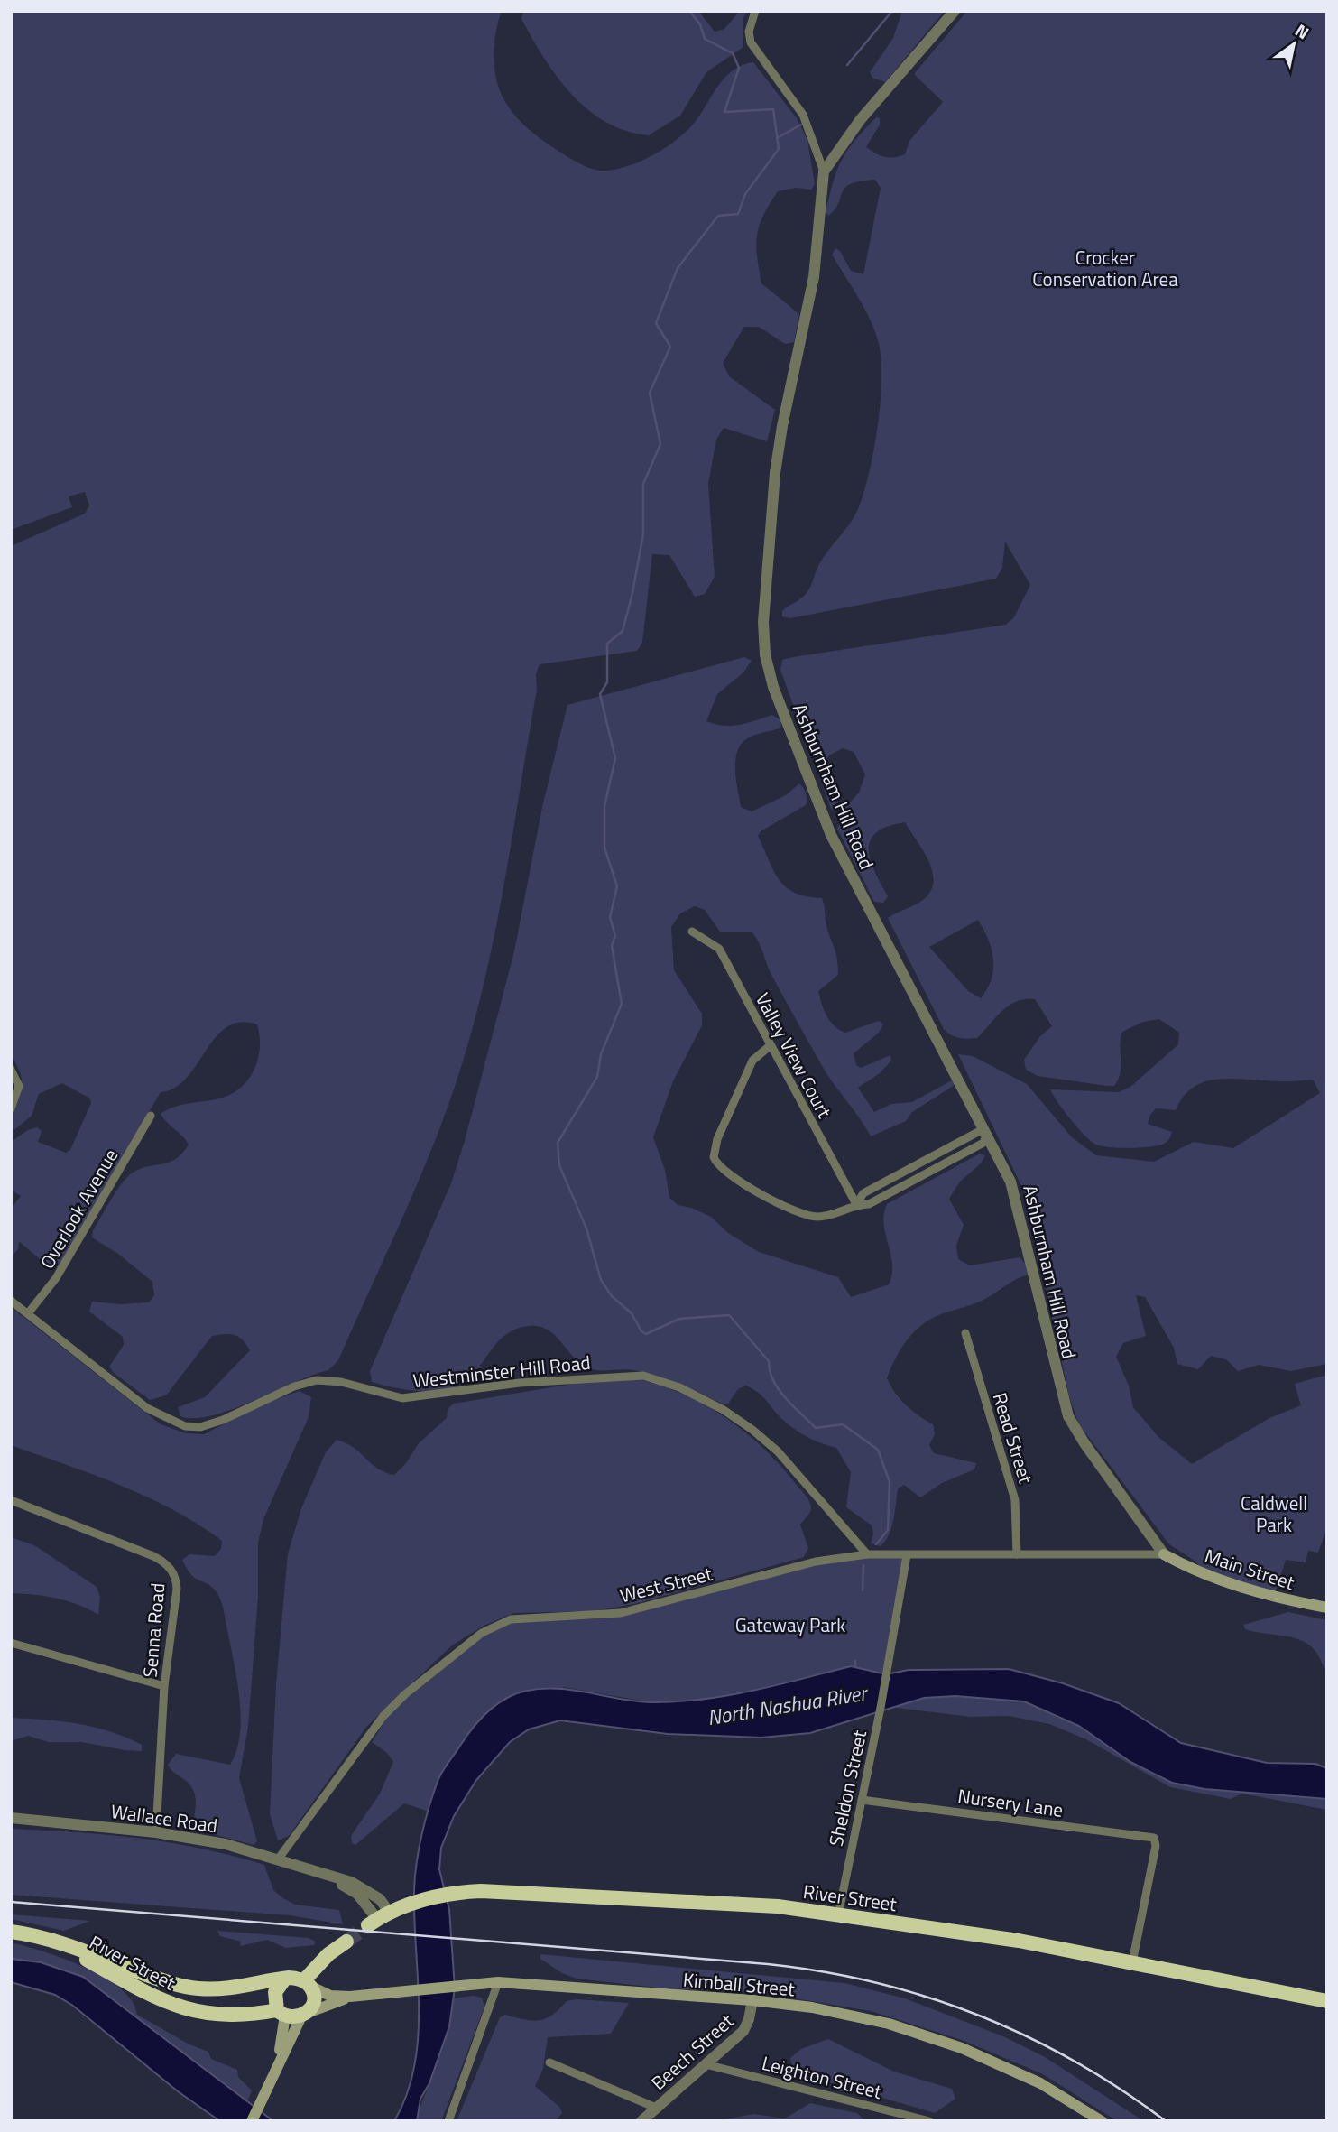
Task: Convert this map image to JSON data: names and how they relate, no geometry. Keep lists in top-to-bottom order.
{
  "streets": {
    "highway": ["River Street"],
    "main road": ["Main Street", "Kimball Street"],
    "street": [
      "Ashburnham Hill Road",
      "Valley View Court",
      "Overlook Avenue",
      "Westminster Hill Road",
      "Read Street",
      "West Street",
      "Senna Road",
      "Sheldon Street",
      "Nursery Lane",
      "Wallace Road",
      "Beech Street",
      "Leighton Street"
    ]
  },
  "crossings": [
    ["Ashburnham Hill Road", "Main Street"],
    ["Ashburnham Hill Road", "West Street"],
    ["Overlook Avenue", "Westminster Hill Road"],
    ["Westminster Hill Road", "West Street"],
    ["Read Street", "West Street"],
    ["Main Street", "West Street"],
    ["West Street", "Sheldon Street"],
    ["West Street", "Wallace Road"],
    ["Senna Road", "Wallace Road"],
    ["Sheldon Street", "Nursery Lane"],
    ["Sheldon Street", "River Street"],
    ["Nursery Lane", "River Street"],
    ["Wallace Road", "River Street"],
    ["River Street", "Kimball Street"],
    ["Kimball Street", "Beech Street"],
    ["Beech Street", "Leighton Street"]
  ],
  "water": ["North Nashua River"],
  "parks": ["Crocker Conservation Area", "Caldwell Park", "Gateway Park"],
  "north": "top right"
}
